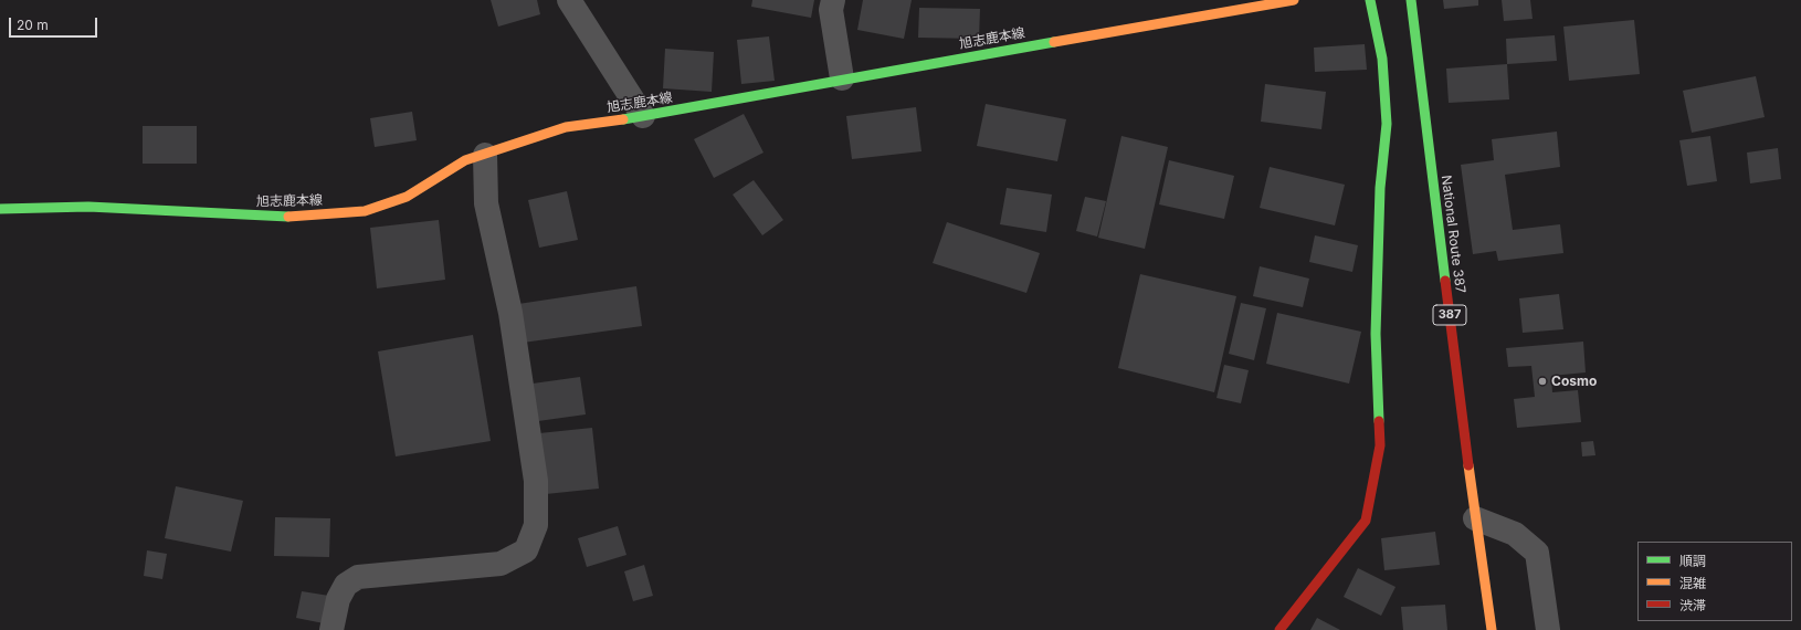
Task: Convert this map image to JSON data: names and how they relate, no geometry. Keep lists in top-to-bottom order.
{
  "streets": {
    "main road": ["旭志鹿本線", "National Route 387", "387"]
  },
  "places": ["Cosmo"],
  "legend": ["順調", "混雑", "渋滞"],
  "scale_bar": "20 m"
}
